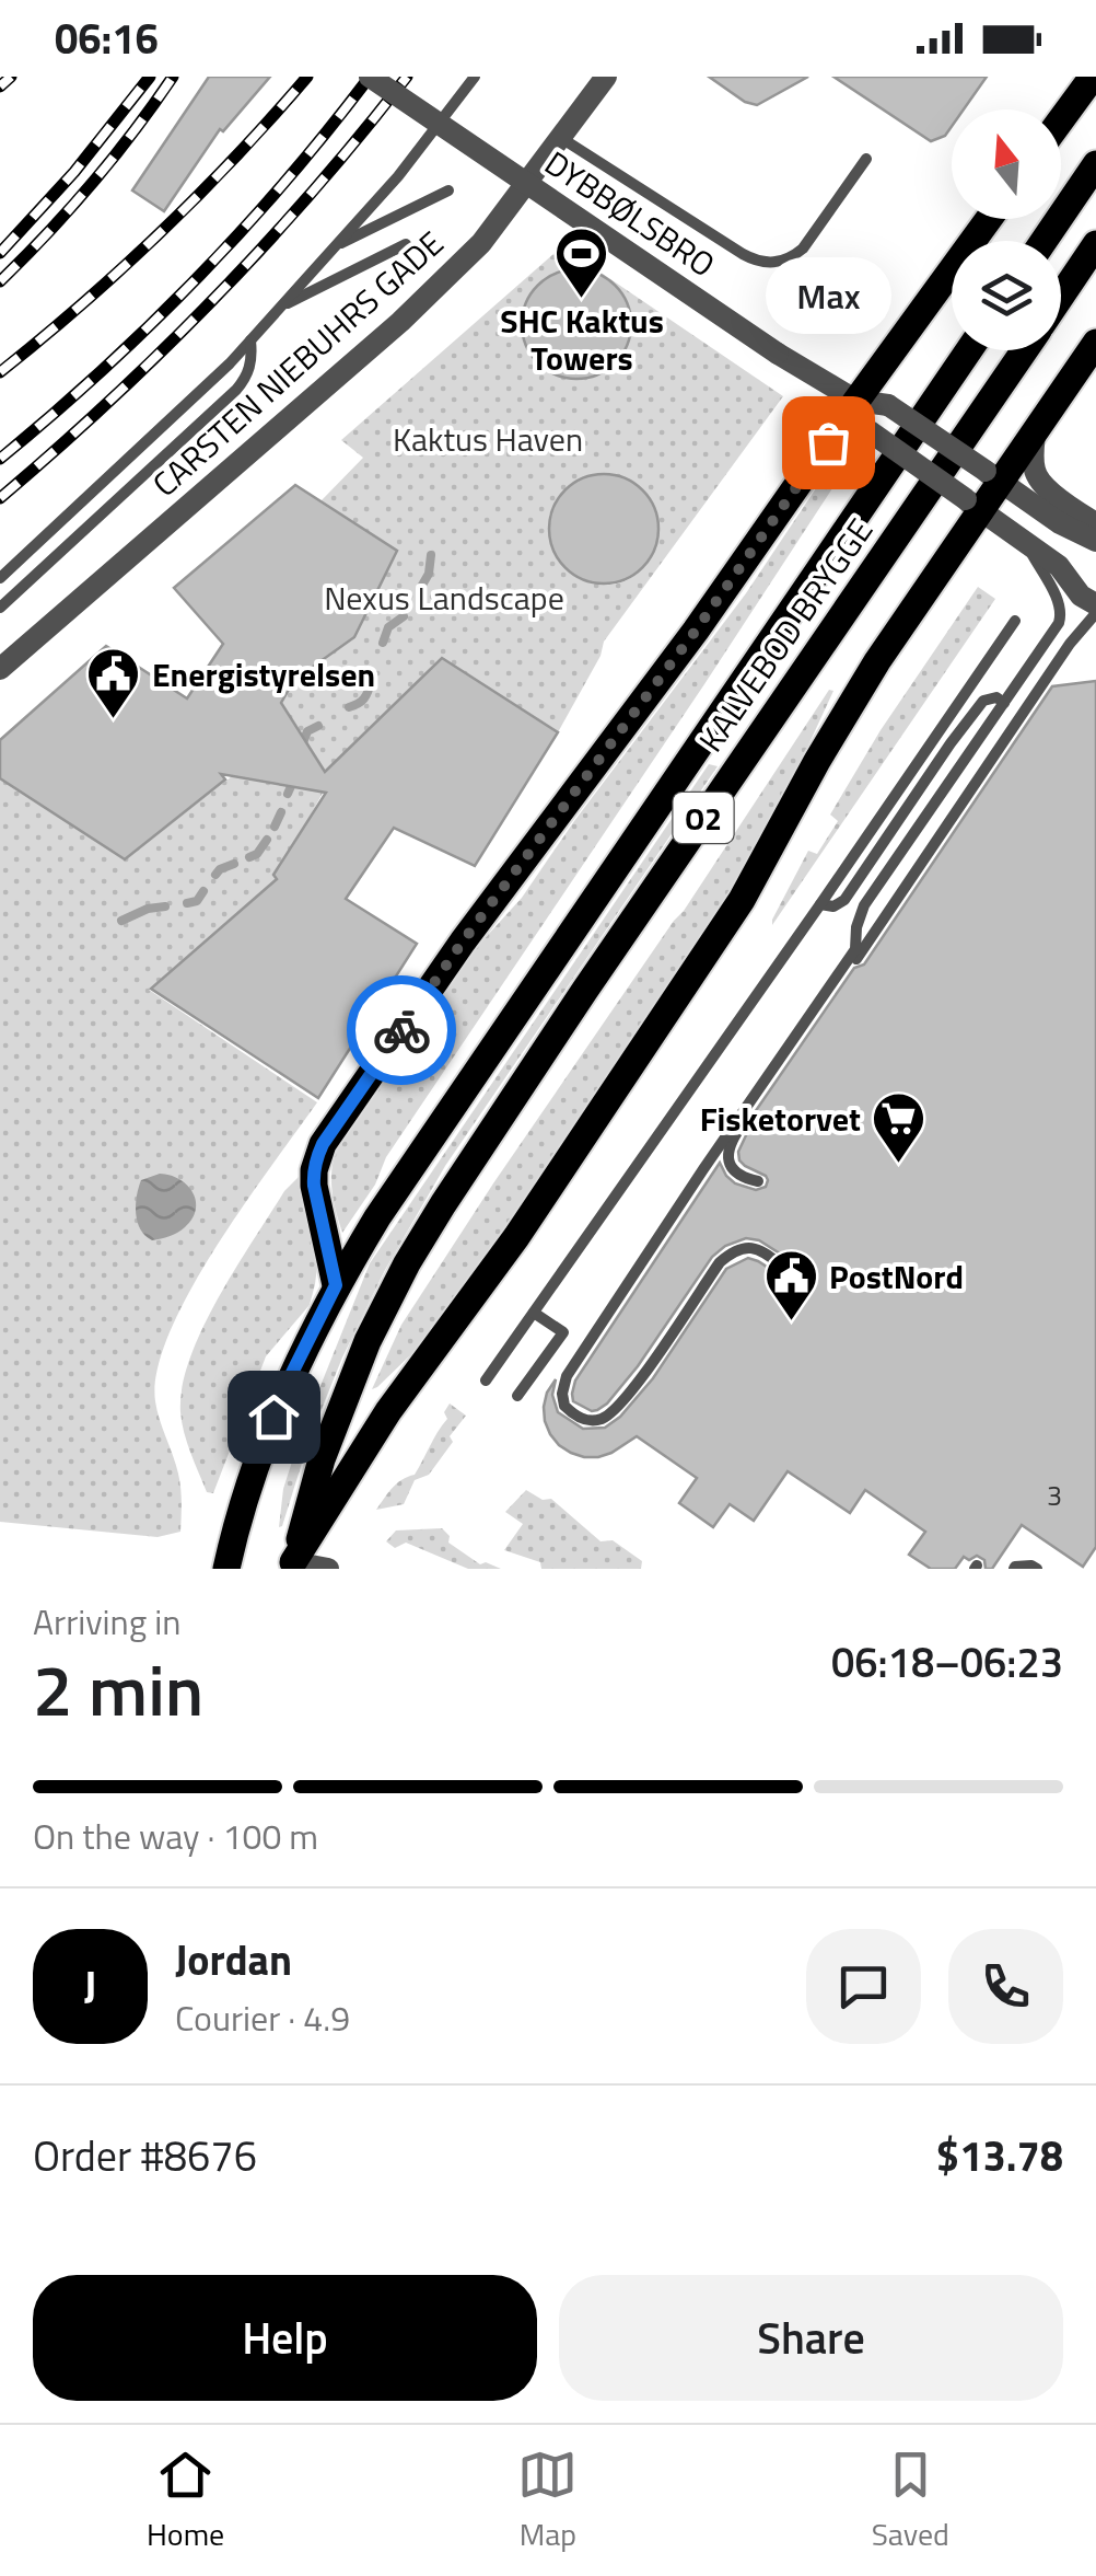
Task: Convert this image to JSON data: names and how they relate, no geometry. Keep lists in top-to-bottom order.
{
  "streets": {
    "main road": ["KALVEBOD BRYGGE", "O2"],
    "street": ["DYBBØLSBRO", "CARSTEN NIEBUHRS GADE"]
  },
  "crossings": [
    ["KALVEBOD BRYGGE", "O2"]
  ],
  "parks": ["Kaktus Haven", "Nexus Landscape"],
  "places": {
    "sports": ["SHC Kaktus Towers"],
    "other": ["Max"],
    "public building": ["Energistyrelsen", "PostNord"],
    "supermarket": ["Fisketorvet"]
  },
  "house_numbers": ["3"],
  "north": "top",
  "page": {
    "status": "06:16",
    "bubble": "Max",
    "heading": ["2 min", "Arriving in", "06:18–06:23"],
    "panel": [
      "Jordan",
      "Courier · 4.9",
      "Order #8676",
      "$13.78"
    ],
    "bar": "On the way · 100 m",
    "round": "J",
    "buttons": ["Help", "Share"],
    "tabs": ["Home", "Map", "Saved"]
  }
}
